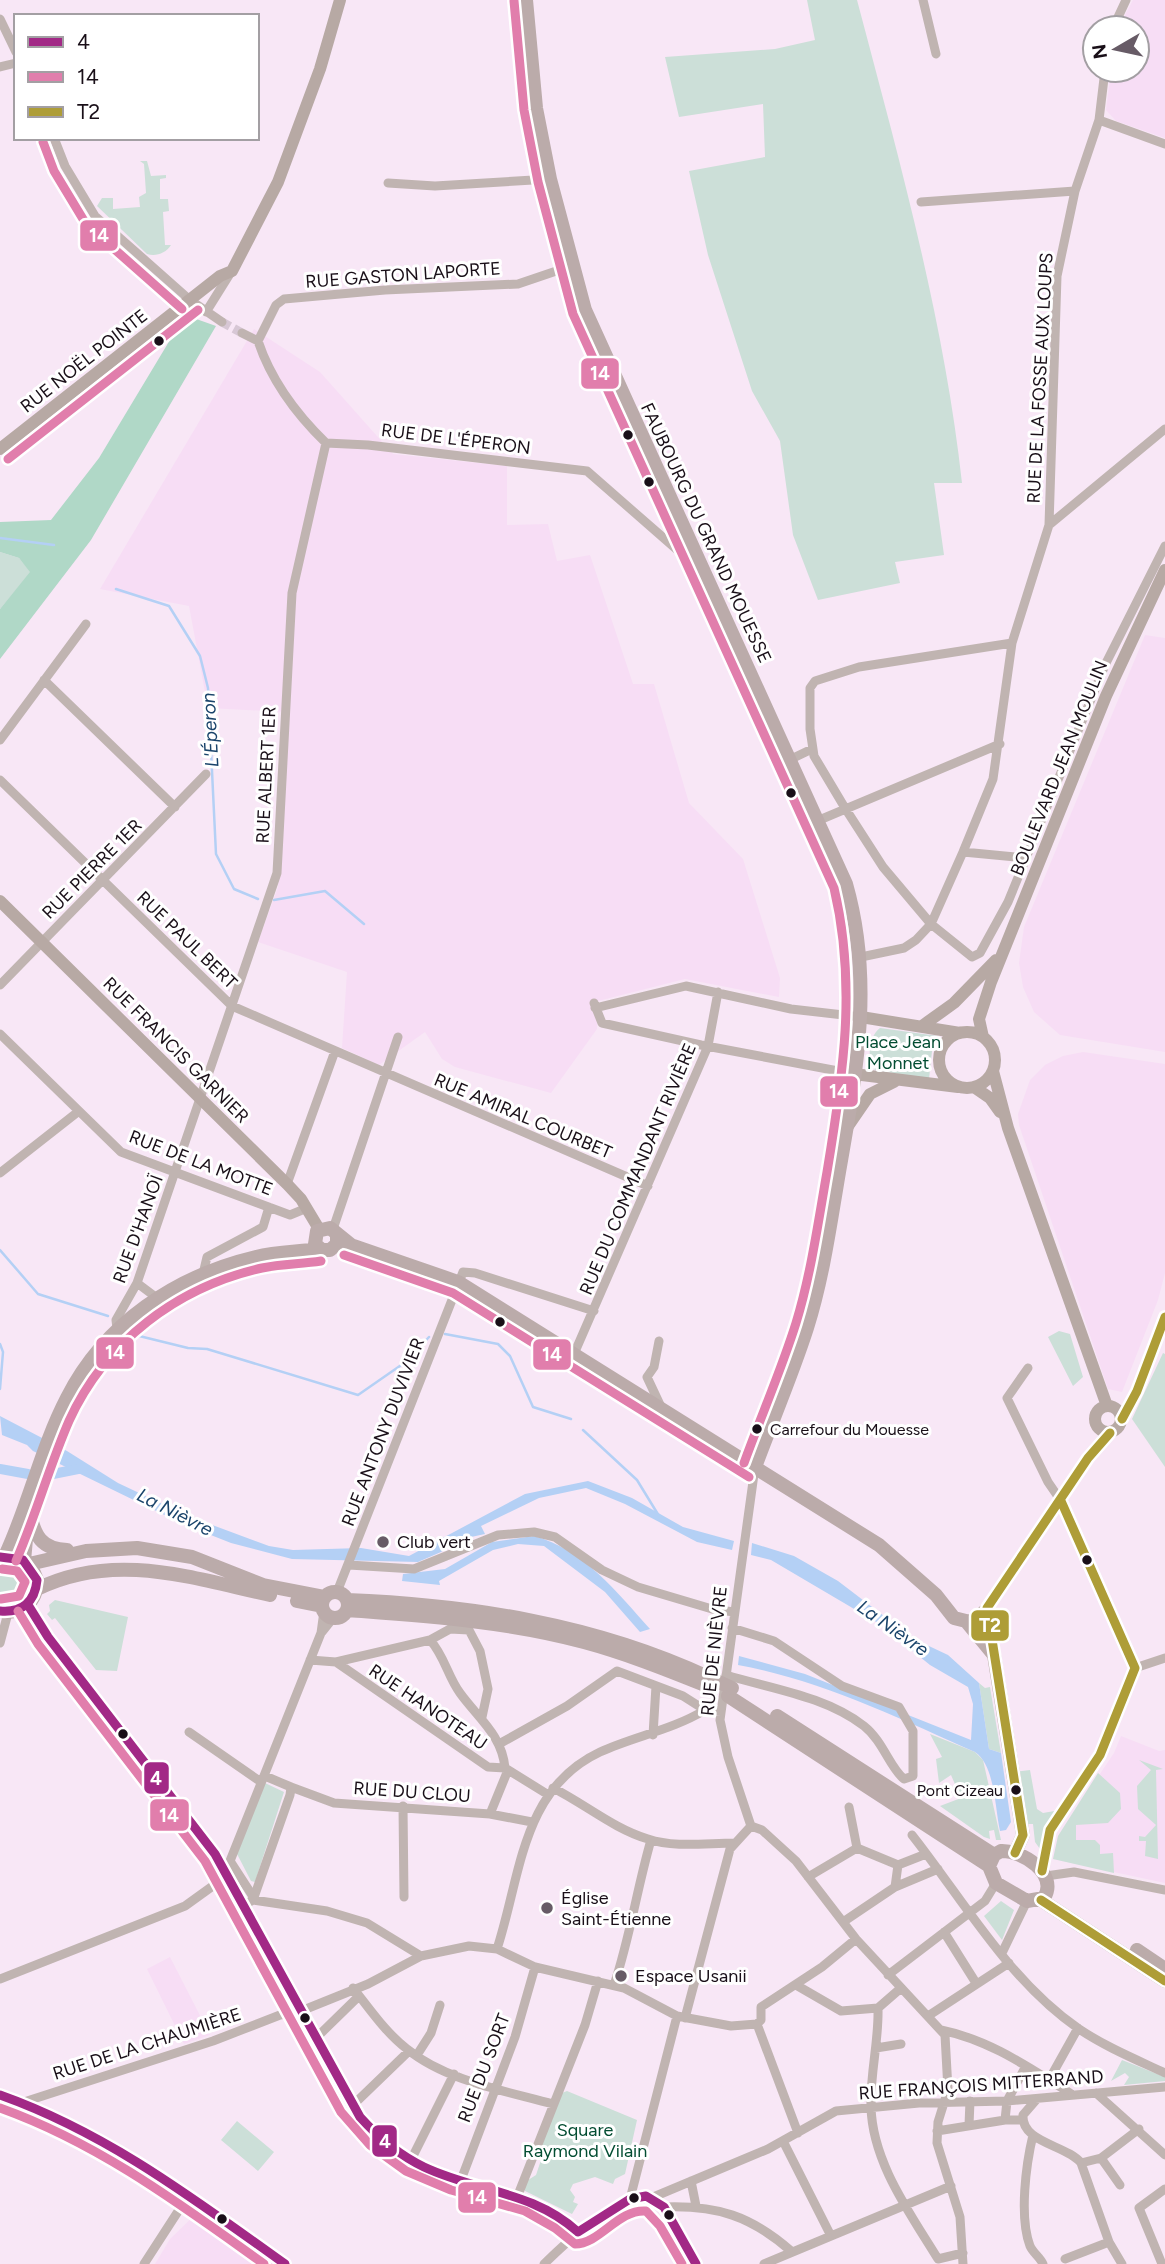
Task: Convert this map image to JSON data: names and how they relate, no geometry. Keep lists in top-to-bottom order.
{
  "streets": {
    "main road": [
      "RUE NOËL POINTE",
      "FAUBOURG DU GRAND MOUESSE",
      "BOULEVARD JEAN MOULIN",
      "RUE FRANCIS GARNIER"
    ],
    "street": [
      "RUE GASTON LAPORTE",
      "RUE DE LA FOSSE AUX LOUPS",
      "RUE DE L'ÉPERON",
      "RUE ALBERT 1ER",
      "RUE PIERRE 1ER",
      "RUE PAUL BERT",
      "RUE AMIRAL COURBET",
      "RUE DE LA MOTTE",
      "RUE DU COMMANDANT RIVIÈRE",
      "RUE D'HANOÏ",
      "RUE ANTONY DUVIVIER",
      "RUE DE NIÈVRE",
      "RUE HANOTEAU",
      "RUE DU CLOU",
      "RUE DE LA CHAUMIÈRE",
      "RUE DU SORT",
      "RUE FRANÇOIS MITTERRAND"
    ]
  },
  "crossings": [
    ["RUE GASTON LAPORTE", "FAUBOURG DU GRAND MOUESSE"],
    ["RUE DE L'ÉPERON", "FAUBOURG DU GRAND MOUESSE"],
    ["RUE DE L'ÉPERON", "RUE ALBERT 1ER"],
    ["FAUBOURG DU GRAND MOUESSE", "RUE DE NIÈVRE"],
    ["RUE ALBERT 1ER", "RUE PAUL BERT"],
    ["RUE ALBERT 1ER", "RUE FRANCIS GARNIER"],
    ["RUE ALBERT 1ER", "RUE D'HANOÏ"],
    ["RUE PIERRE 1ER", "RUE PAUL BERT"],
    ["RUE PIERRE 1ER", "RUE FRANCIS GARNIER"],
    ["RUE PAUL BERT", "RUE AMIRAL COURBET"],
    ["RUE FRANCIS GARNIER", "RUE DE LA MOTTE"],
    ["RUE FRANCIS GARNIER", "RUE D'HANOÏ"],
    ["RUE AMIRAL COURBET", "RUE DU COMMANDANT RIVIÈRE"],
    ["RUE DE LA MOTTE", "RUE D'HANOÏ"],
    ["RUE ANTONY DUVIVIER", "RUE DU CLOU"]
  ],
  "water": ["L'Éperon", "La Nièvre"],
  "parks": ["Place Jean Monnet", "Square Raymond Vilain"],
  "places": [
    "Carrefour du Mouesse",
    "Club vert",
    "Pont Cizeau",
    "Église Saint-Étienne",
    "Espace Usanii"
  ],
  "lines": ["transit line 14", "transit line T2", "transit line 4"],
  "legend": ["4", "14", "T2"],
  "north": "left"
}
